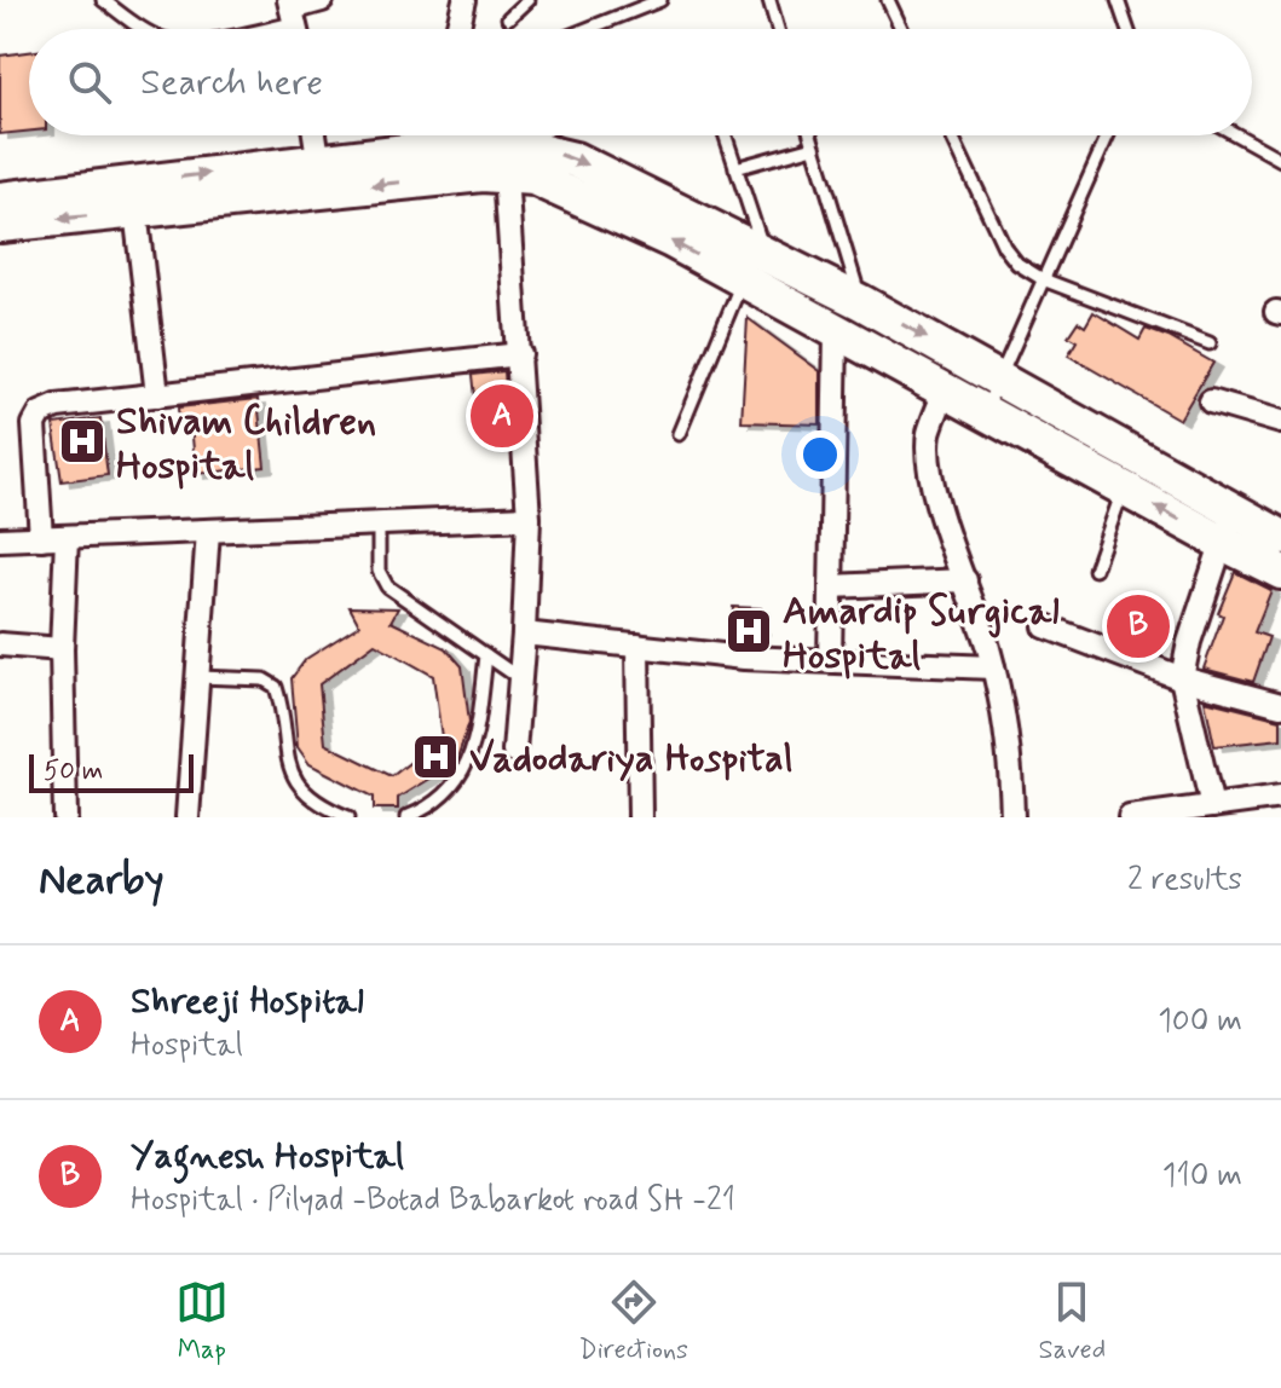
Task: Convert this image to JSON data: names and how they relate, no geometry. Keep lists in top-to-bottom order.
{
  "places": {
    "hospital": ["Shivam Children Hospital", "Amardip Surgical Hospital", "Vadodariya Hospital"]
  },
  "scale_bar": "50 m",
  "page": {
    "search": "Search here",
    "pins": ["A", "B"],
    "scale": "50 m",
    "heading": ["Nearby", "2 results"],
    "list": [
      {
        "mark": "A",
        "name": "Shreeji Hospital",
        "note": "Hospital",
        "value": "100 m"
      },
      {
        "mark": "B",
        "name": "Yagnesh Hospital",
        "note": "Hospital · Pilyad -Botad Babarkot road SH -21",
        "value": "110 m"
      }
    ],
    "nav": ["Map", "Directions", "Saved"]
  }
}
